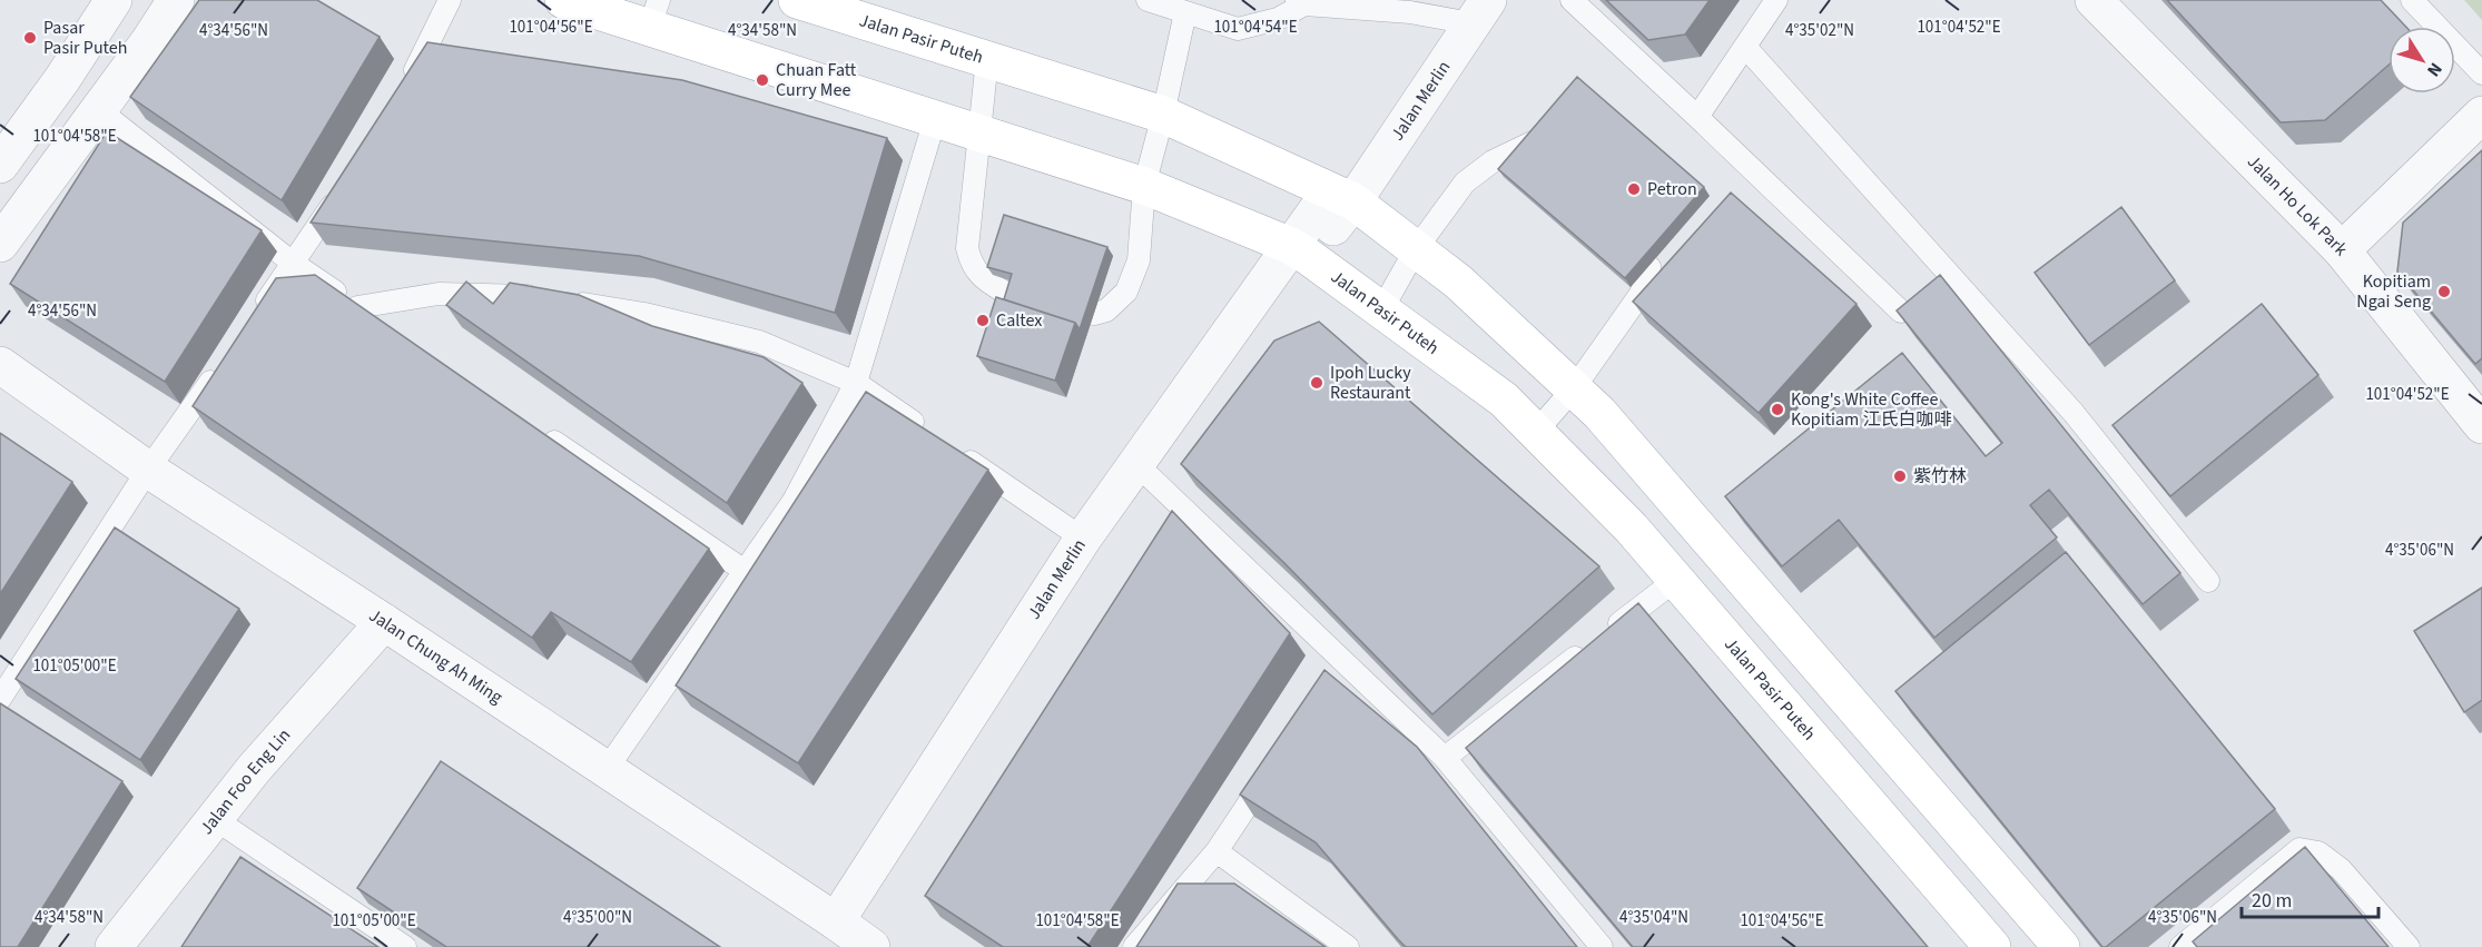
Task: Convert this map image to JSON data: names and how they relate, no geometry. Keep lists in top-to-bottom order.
{
  "streets": {
    "main road": ["Jalan Pasir Puteh"],
    "street": [
      "Jalan Merlin",
      "Jalan Ho Lok Park",
      "Jalan Chung Ah Ming",
      "Jalan Foo Eng Lin"
    ]
  },
  "crossings": [
    ["Jalan Pasir Puteh", "Jalan Merlin"],
    ["Jalan Merlin", "Jalan Chung Ah Ming"],
    ["Jalan Chung Ah Ming", "Jalan Foo Eng Lin"]
  ],
  "places": [
    "Pasar Pasir Puteh",
    "Chuan Fatt Curry Mee",
    "Petron",
    "Kopitiam Ngai Seng",
    "Caltex",
    "Ipoh Lucky Restaurant",
    "Kong's White Coffee Kopitiam 江氏白咖啡",
    "紫竹林"
  ],
  "scale_bar": "20 m",
  "north": "bottom right",
  "coordinates": [
    "101°04'56\"E",
    "101°04'54\"E",
    "101°04'52\"E",
    "4°34'56\"N",
    "4°34'58\"N",
    "4°35'02\"N",
    "101°04'58\"E",
    "4°35'06\"N",
    "101°05'00\"E",
    "4°35'00\"N",
    "4°35'04\"N"
  ]
}
